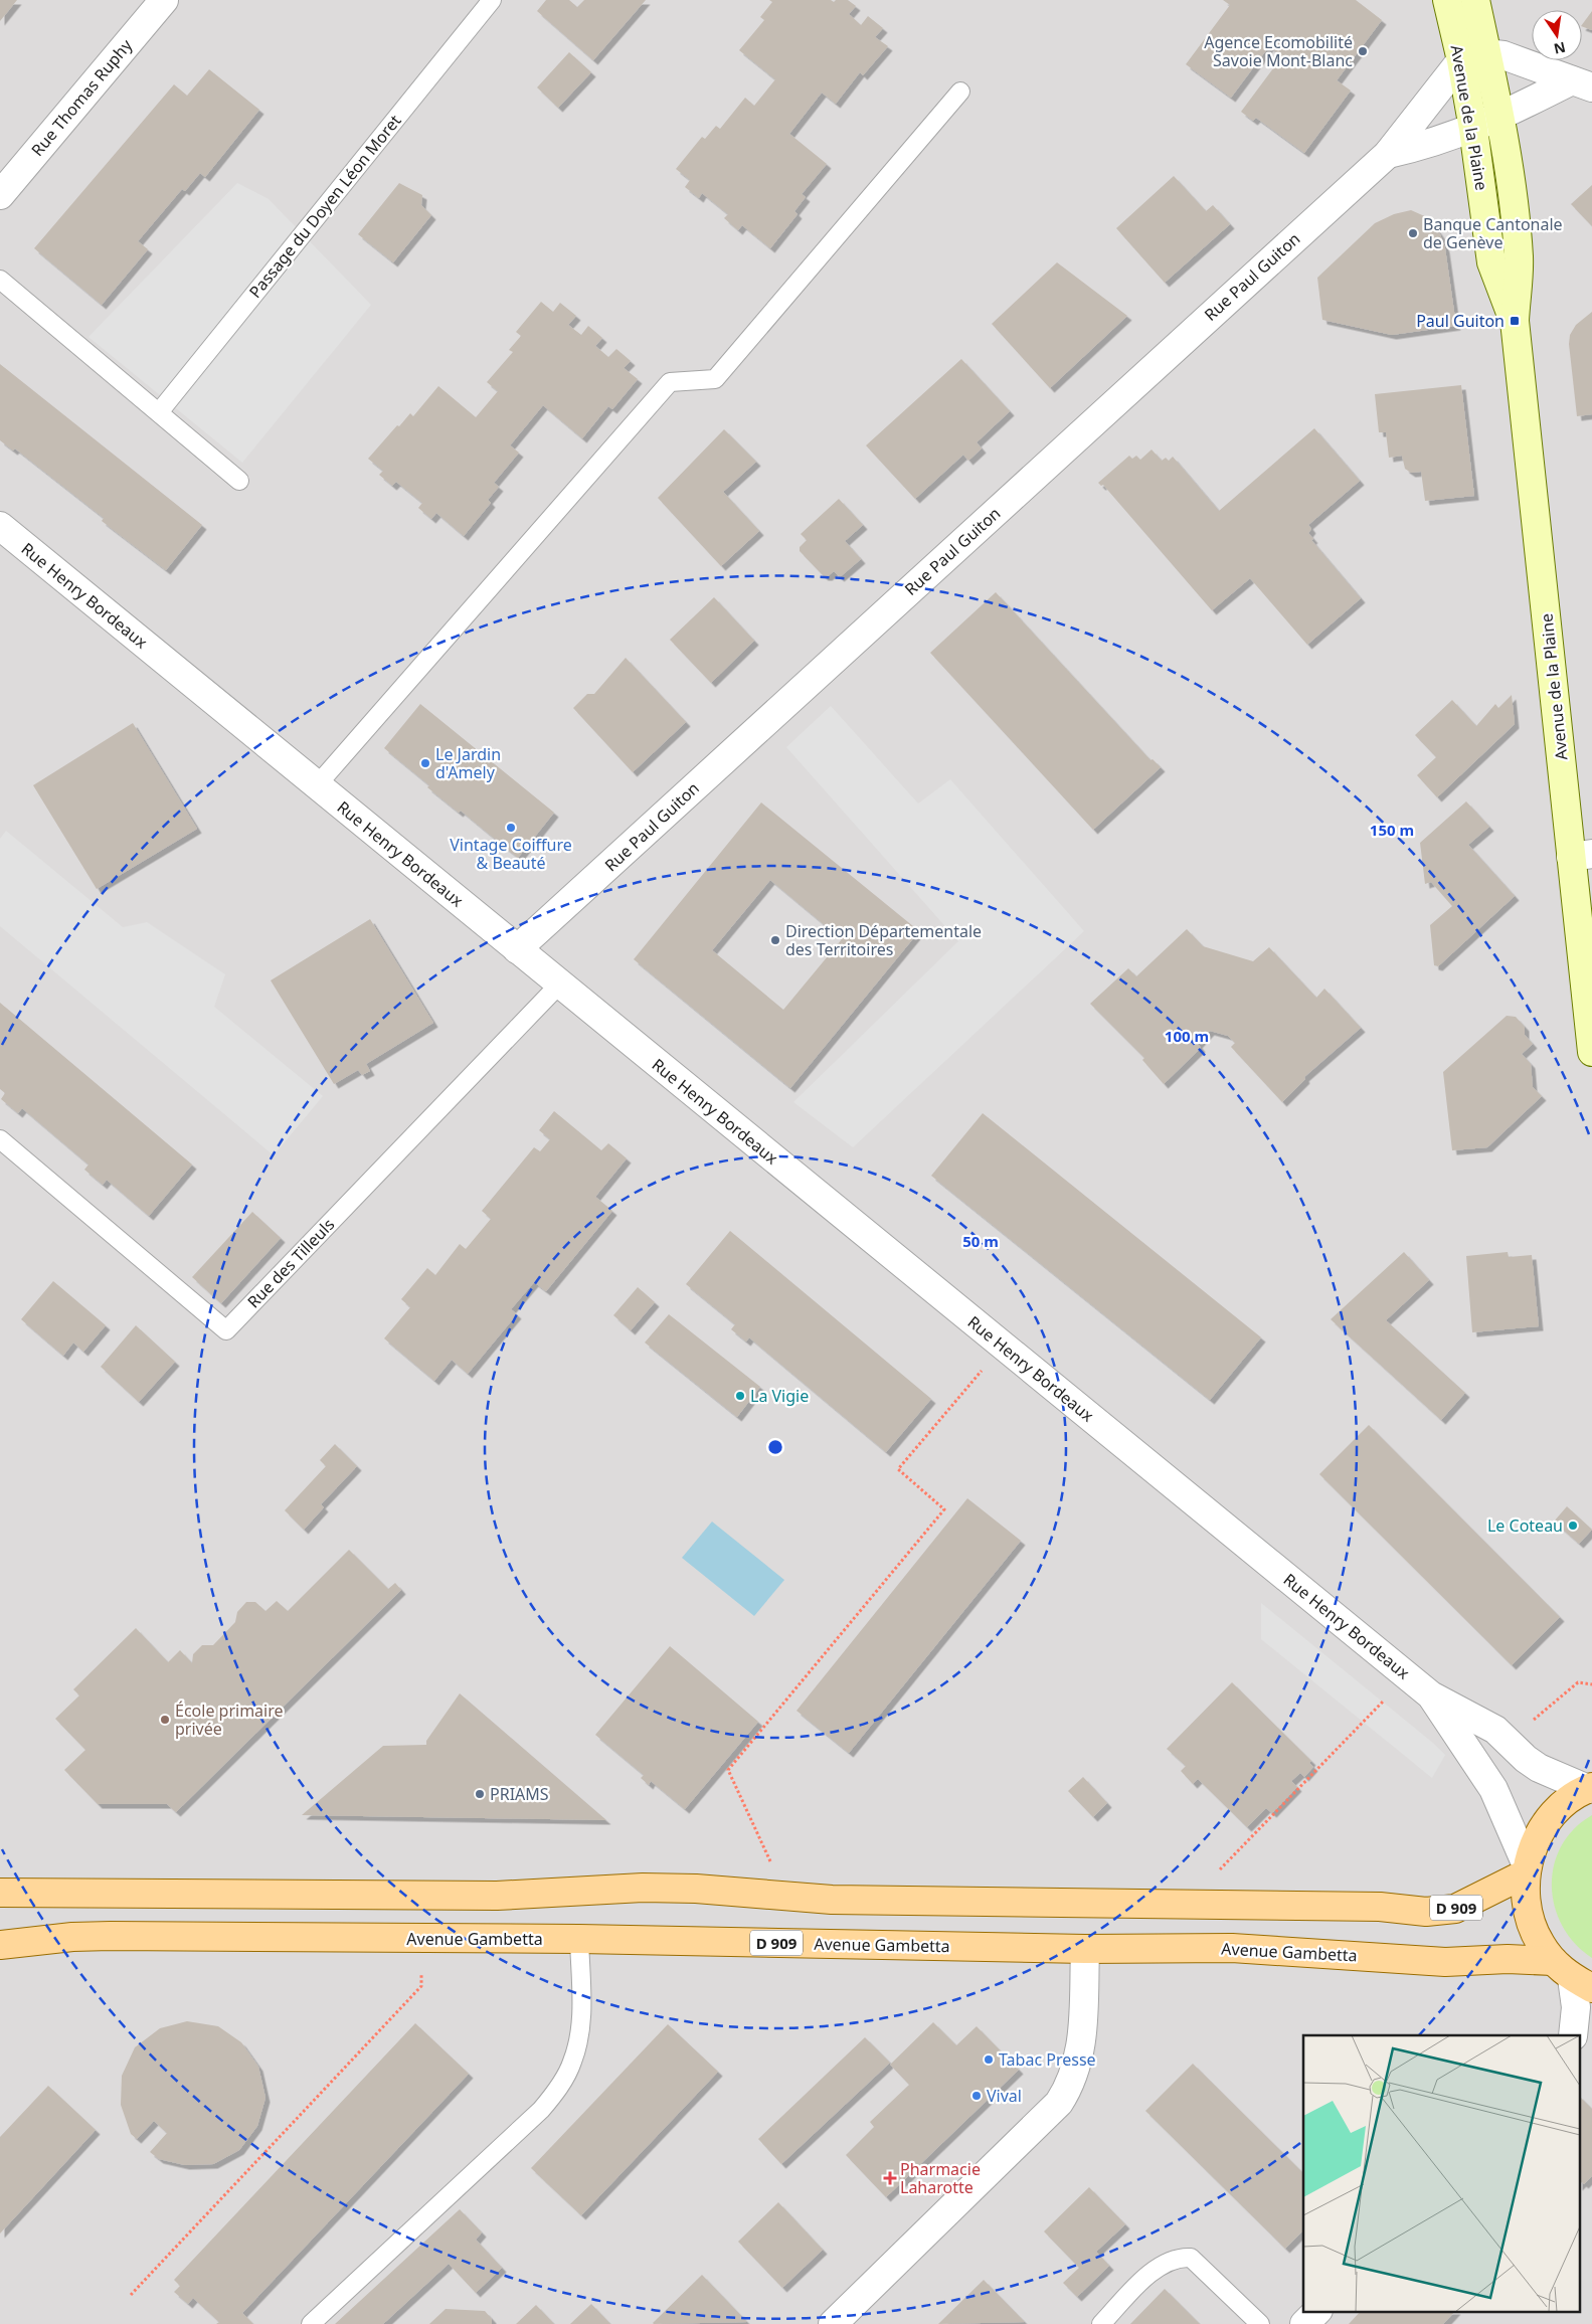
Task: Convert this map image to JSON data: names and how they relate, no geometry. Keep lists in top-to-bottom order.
{
  "streets": {
    "main road": ["Avenue de la Plaine", "D 909", "Avenue Gambetta"],
    "street": ["Rue Thomas Ruphy", "Rue Paul Guiton", "Rue Henry Bordeaux"],
    "lane": ["Passage du Doyen Léon Moret", "Rue des Tilleuls"]
  },
  "crossings": [
    ["Avenue de la Plaine", "Rue Paul Guiton"],
    ["Rue Paul Guiton", "Rue Henry Bordeaux"],
    ["Rue Henry Bordeaux", "Rue des Tilleuls"],
    ["Rue Henry Bordeaux", "D 909"]
  ],
  "places": {
    "other": [
      "Agence Ecomobilité Savoie Mont-Blanc",
      "Banque Cantonale de Genève",
      "Le Jardin d'Amely",
      "Vintage Coiffure & Beauté",
      "Direction Départementale des Territoires",
      "La Vigie",
      "Le Coteau",
      "École primaire privée",
      "PRIAMS",
      "Tabac Presse",
      "Vival"
    ],
    "transit": ["Paul Guiton"],
    "health": ["Pharmacie Laharotte"]
  },
  "north": "bottom",
  "rings": ["150 m", "100 m", "50 m"]
}
